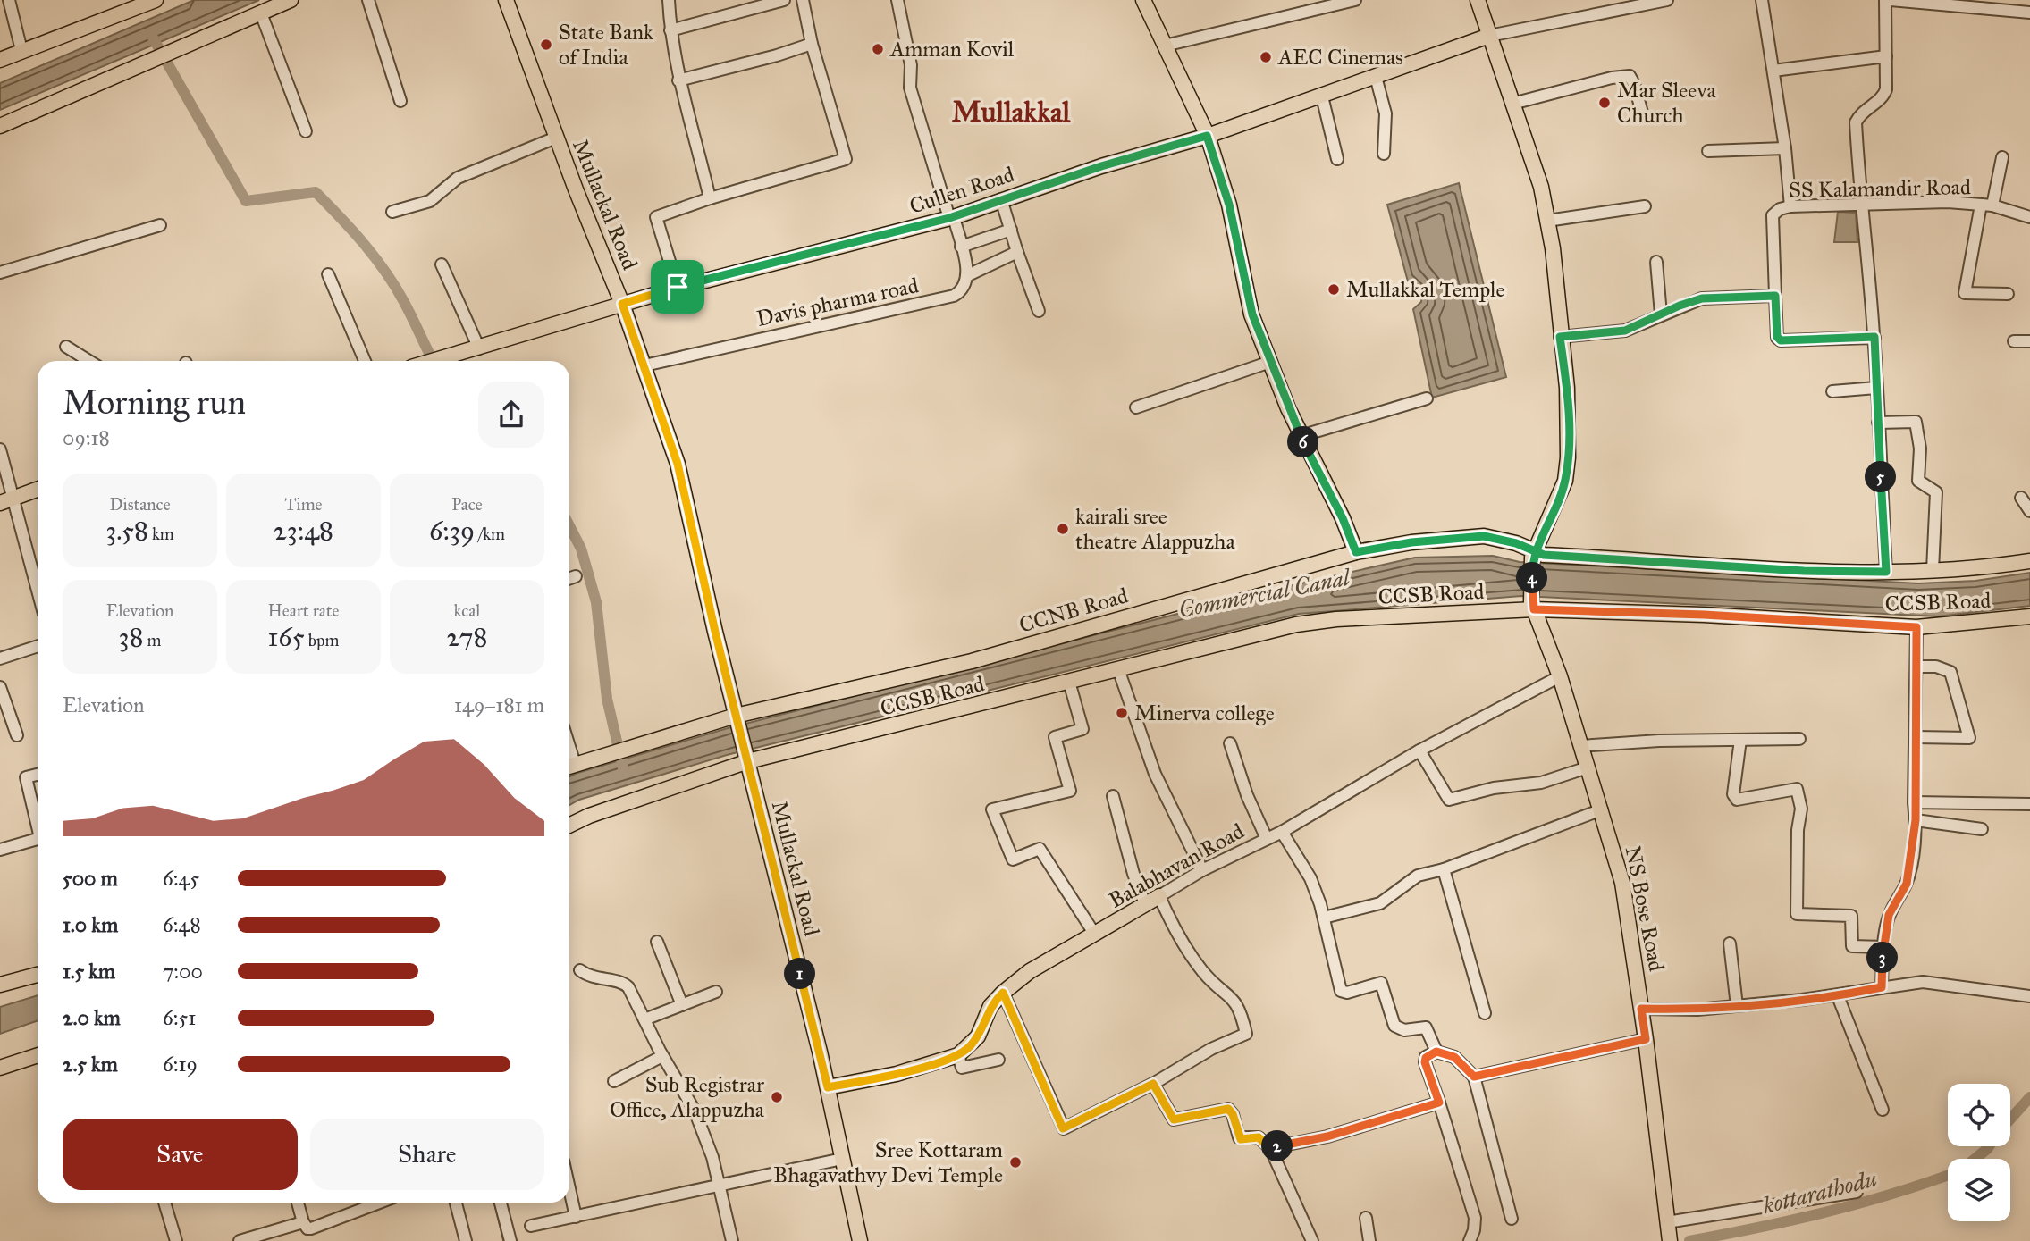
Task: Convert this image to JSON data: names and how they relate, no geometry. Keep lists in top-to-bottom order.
{
  "streets": {
    "main road": [
      "Cullen Road",
      "Mullackal Road",
      "CCSB Road",
      "CCNB Road",
      "Balabhavan Road",
      "NS Bose Road"
    ],
    "street": ["SS Kalamandir Road", "Davis pharma road"]
  },
  "crossings": [
    ["Cullen Road", "Mullackal Road"],
    ["Mullackal Road", "Davis pharma road"],
    ["Mullackal Road", "CCSB Road"],
    ["Mullackal Road", "CCNB Road"],
    ["Mullackal Road", "Balabhavan Road"],
    ["CCSB Road", "NS Bose Road"],
    ["Balabhavan Road", "NS Bose Road"]
  ],
  "districts": ["Mullakkal"],
  "water": ["Commercial Canal", "kottarathodu"],
  "places": [
    "State Bank of India",
    "Amman Kovil",
    "AEC Cinemas",
    "Mar Sleeva Church",
    "Mullakkal Temple",
    "kairali sree theatre Alappuzha",
    "Minerva college",
    "Sub Registrar Office, Alappuzha",
    "Sree Kottaram Bhagavathvy Devi Temple"
  ],
  "page": {
    "heading": ["Morning run", "09:18"],
    "pins": [
      "6",
      "5",
      "4",
      "3",
      "1",
      "2"
    ],
    "stats": [
      ["Distance", "3.58 km"],
      ["Time", "23:48"],
      ["Pace", "6:39 /km"],
      ["Elevation", "38 m"],
      ["Heart rate", "165 bpm"],
      ["kcal", "278"]
    ],
    "chart": ["Elevation", "149–181 m"],
    "list": [
      {
        "name": "500 m",
        "note": "6:45"
      },
      {
        "name": "1.0 km",
        "note": "6:48"
      },
      {
        "name": "1.5 km",
        "note": "7:00"
      },
      {
        "name": "2.0 km",
        "note": "6:51"
      },
      {
        "name": "2.5 km",
        "note": "6:19"
      }
    ],
    "buttons": ["Save", "Share"]
  }
}
